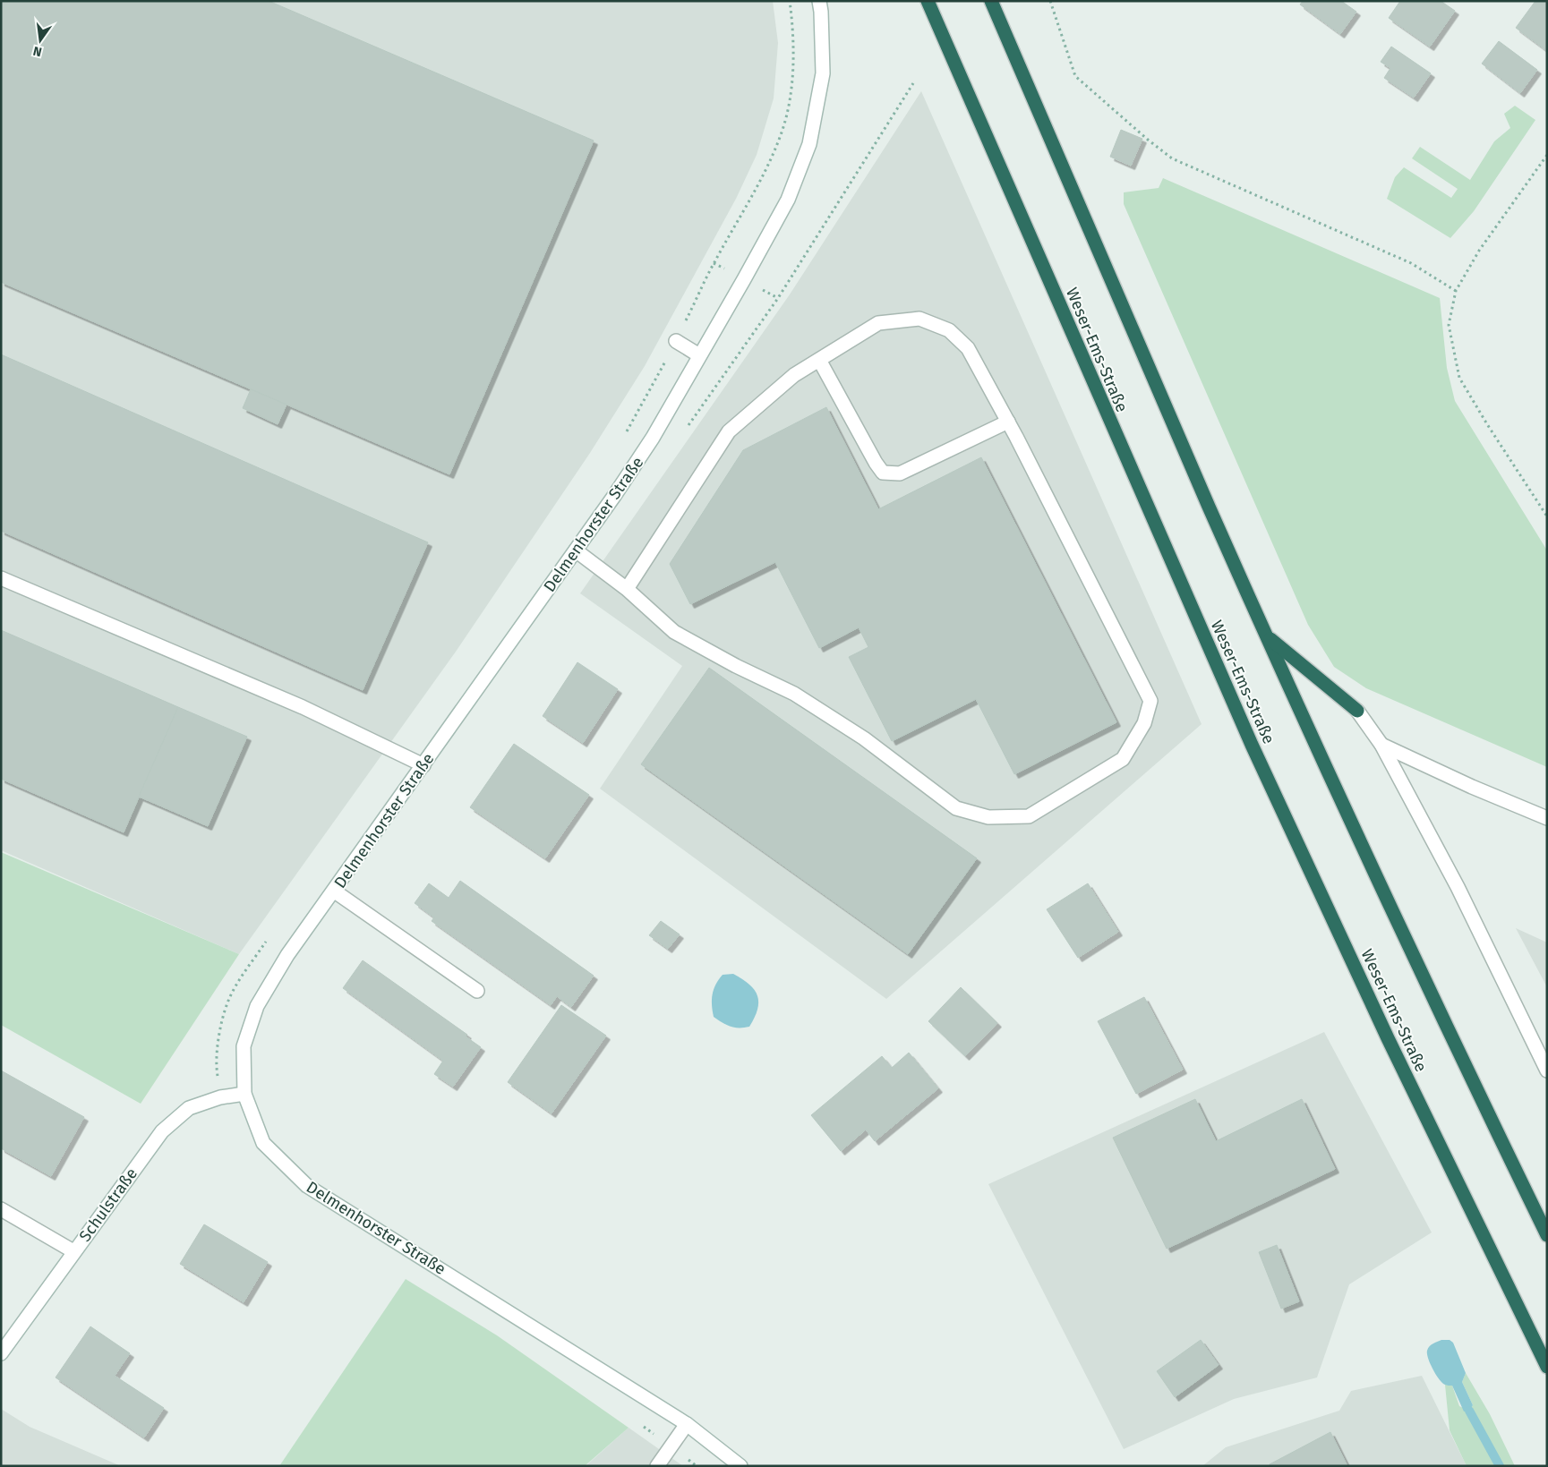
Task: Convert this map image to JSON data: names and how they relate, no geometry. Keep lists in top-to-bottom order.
{
  "streets": {
    "highway": ["Weser-Ems-Straße"],
    "street": ["Delmenhorster Straße", "Schulstraße"]
  },
  "crossings": [
    ["Delmenhorster Straße", "Schulstraße"]
  ],
  "north": "bottom"
}
